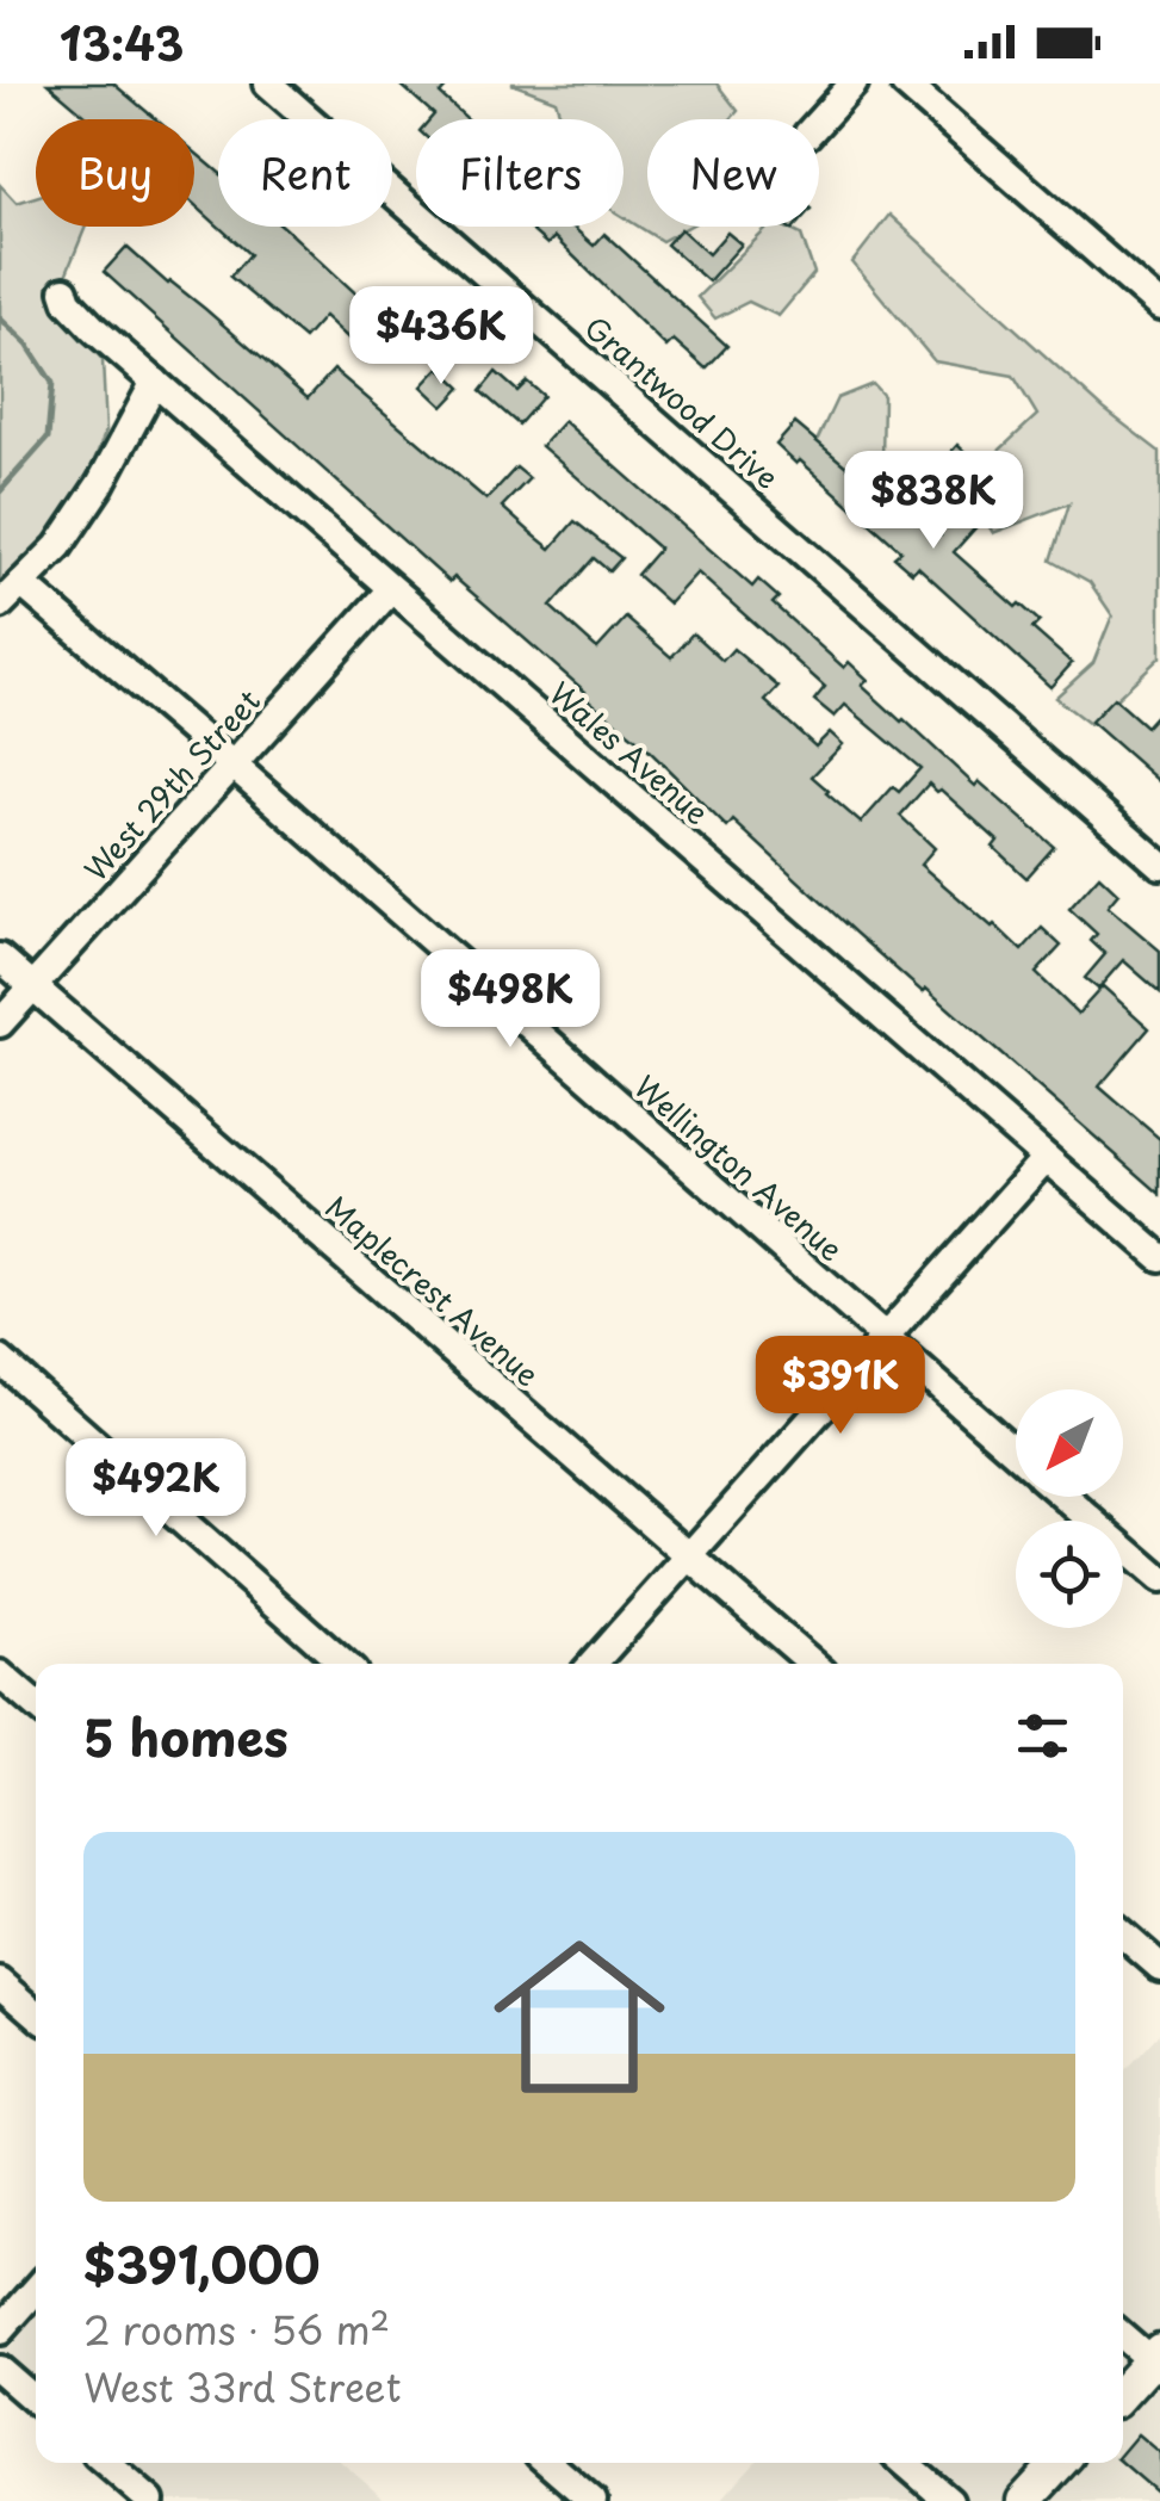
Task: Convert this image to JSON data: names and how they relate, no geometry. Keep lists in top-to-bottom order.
{
  "streets": {
    "street": [
      "Grantwood Drive",
      "Wales Avenue",
      "West 29th Street",
      "Wellington Avenue",
      "Maplecrest Avenue"
    ]
  },
  "crossings": [
    ["Wales Avenue", "West 29th Street"],
    ["West 29th Street", "Wellington Avenue"],
    ["West 29th Street", "Maplecrest Avenue"]
  ],
  "north": "bottom left",
  "page": {
    "status": "13:43",
    "chip": [
      "Buy",
      "Rent",
      "Filters",
      "New"
    ],
    "price": [
      "$436K",
      "$838K",
      "$498K",
      "$391K",
      "$492K"
    ],
    "heading": "5 homes",
    "list": [
      {
        "name": "$391,000",
        "note": "2 rooms · 56 m² · West 33rd Street"
      }
    ]
  }
}
